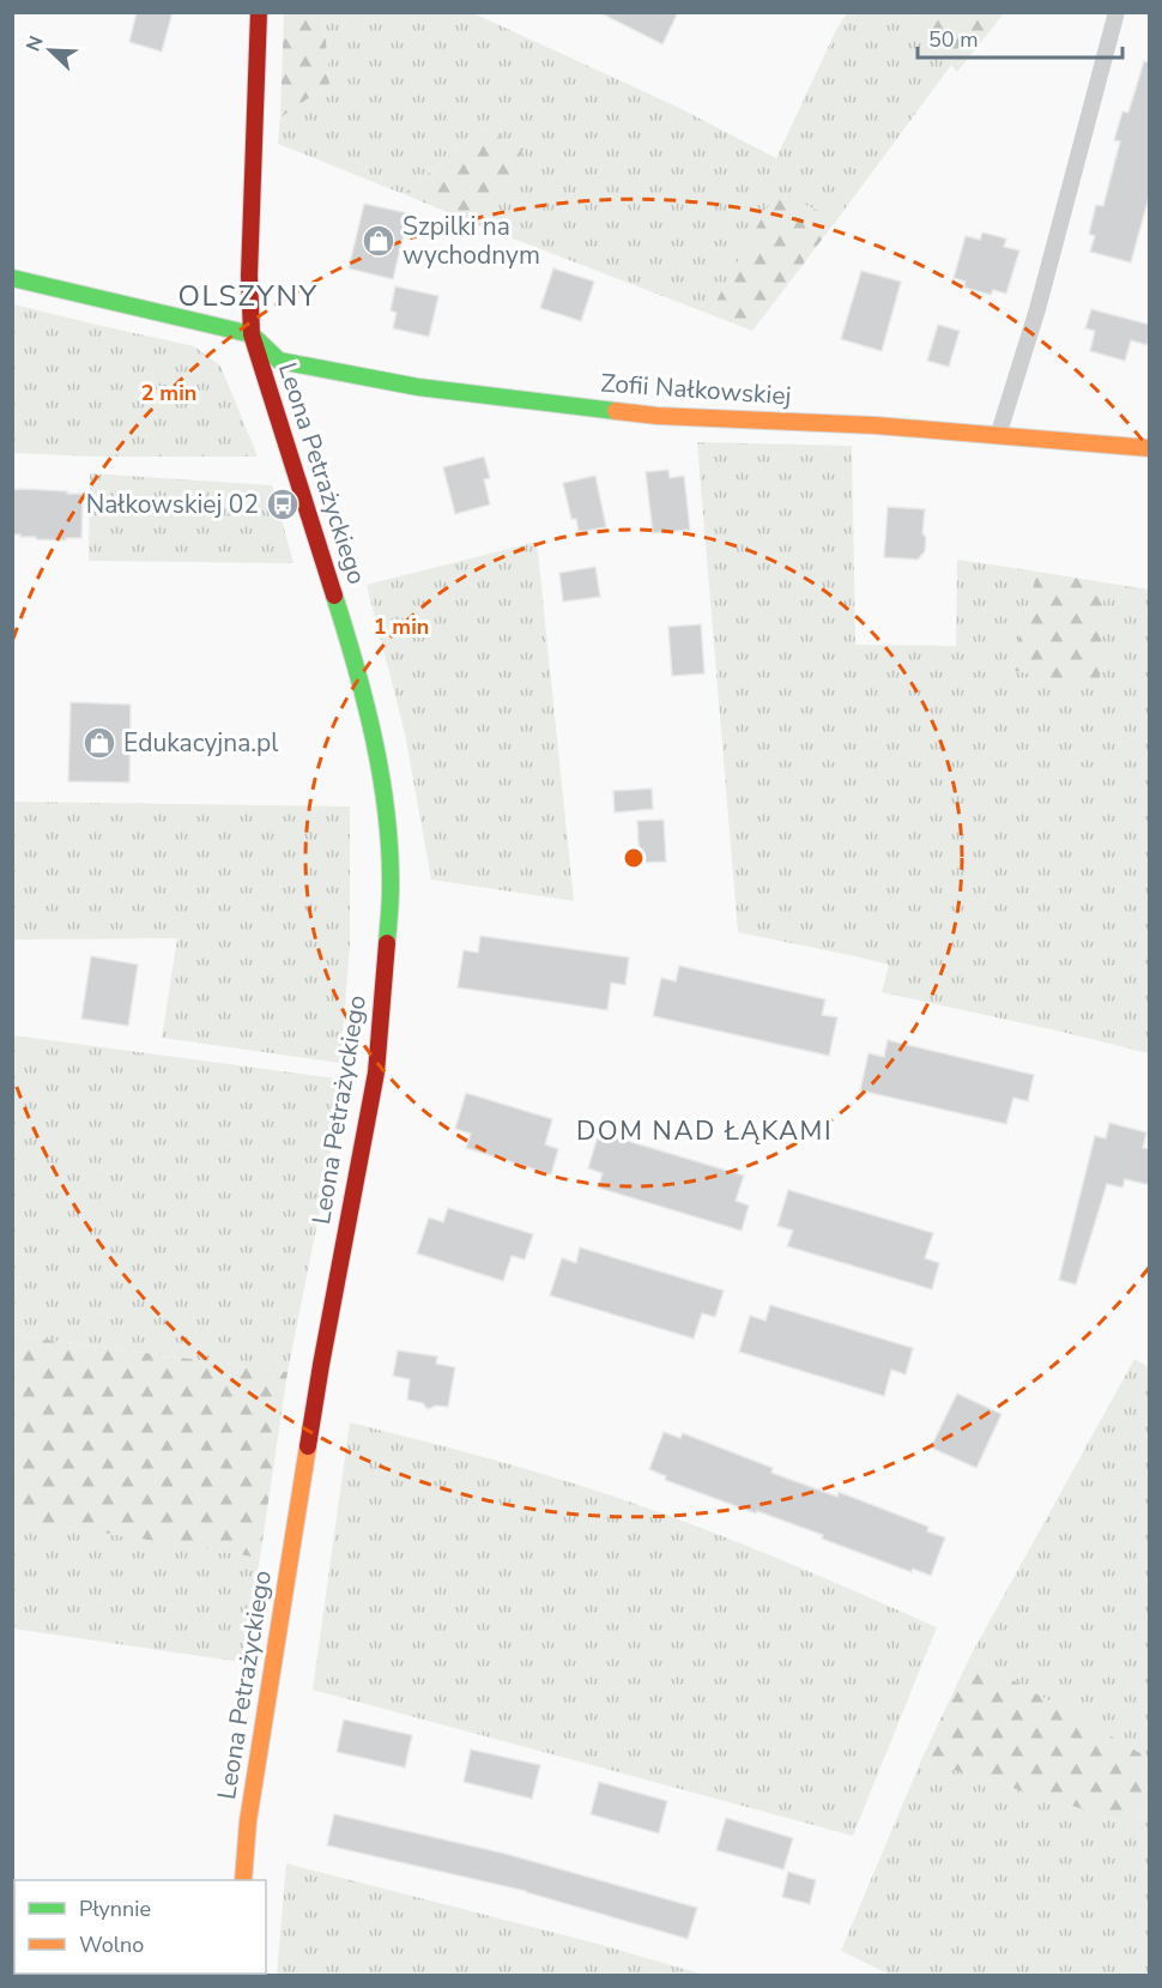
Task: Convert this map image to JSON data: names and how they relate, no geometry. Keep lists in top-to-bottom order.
{
  "streets": {
    "street": ["Zofii Nałkowskiej", "Leona Petrażyckiego"]
  },
  "crossings": [
    ["Zofii Nałkowskiej", "Leona Petrażyckiego"]
  ],
  "districts": ["OLSZYNY", "DOM NAD ŁĄKAMI"],
  "places": {
    "shop": ["Szpilki na wychodnym", "Edukacyjna.pl"],
    "bus stop": ["Nałkowskiej 02"]
  },
  "legend": ["Płynnie", "Wolno"],
  "scale_bar": "50 m",
  "north": "top left",
  "rings": ["2 min", "1 min"]
}
